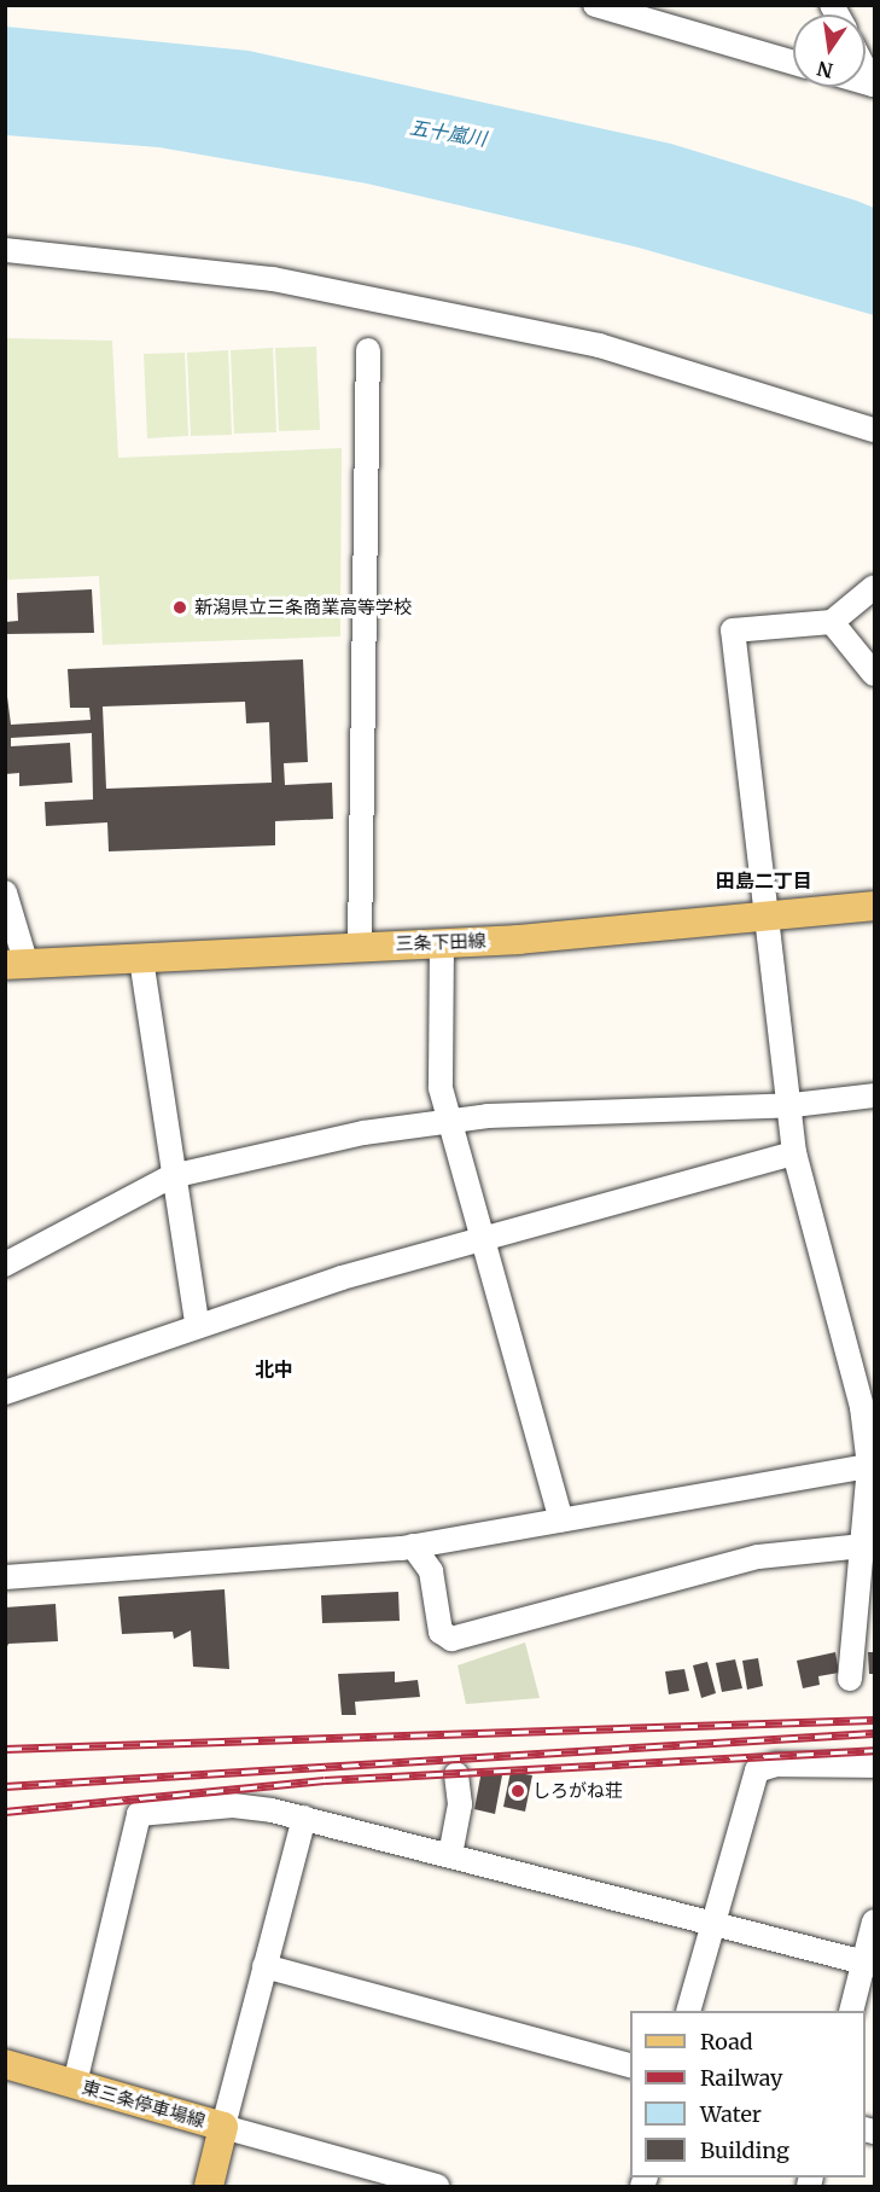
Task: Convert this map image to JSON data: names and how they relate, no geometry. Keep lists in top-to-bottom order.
{
  "streets": {
    "main road": ["三条下田線", "東三条停車場線"]
  },
  "districts": ["田島二丁目", "北中"],
  "water": ["五十嵐川"],
  "places": ["新潟県立三条商業高等学校", "しろがね荘"],
  "legend": [
    "Road",
    "Railway",
    "Water",
    "Building"
  ],
  "north": "bottom"
}
